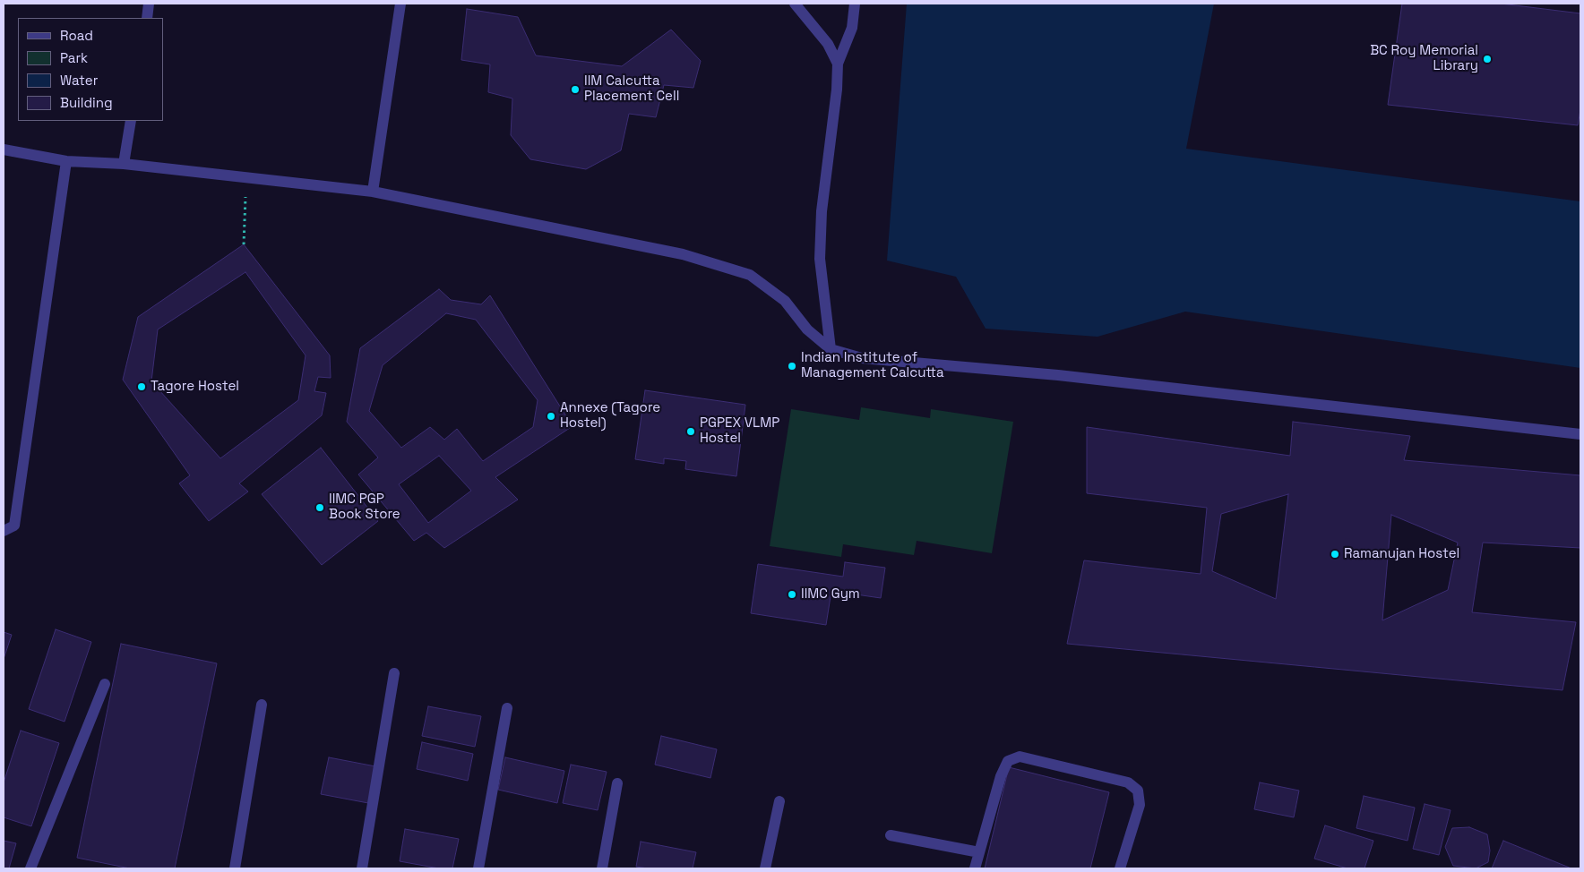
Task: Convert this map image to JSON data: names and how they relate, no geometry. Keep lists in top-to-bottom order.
{
  "places": [
    "BC Roy Memorial Library",
    "IIM Calcutta Placement Cell",
    "Indian Institute of Management Calcutta",
    "Tagore Hostel",
    "Annexe (Tagore Hostel)",
    "PGPEX VLMP Hostel",
    "IIMC PGP Book Store",
    "Ramanujan Hostel",
    "IIMC Gym"
  ],
  "legend": [
    "Road",
    "Park",
    "Water",
    "Building"
  ]
}
